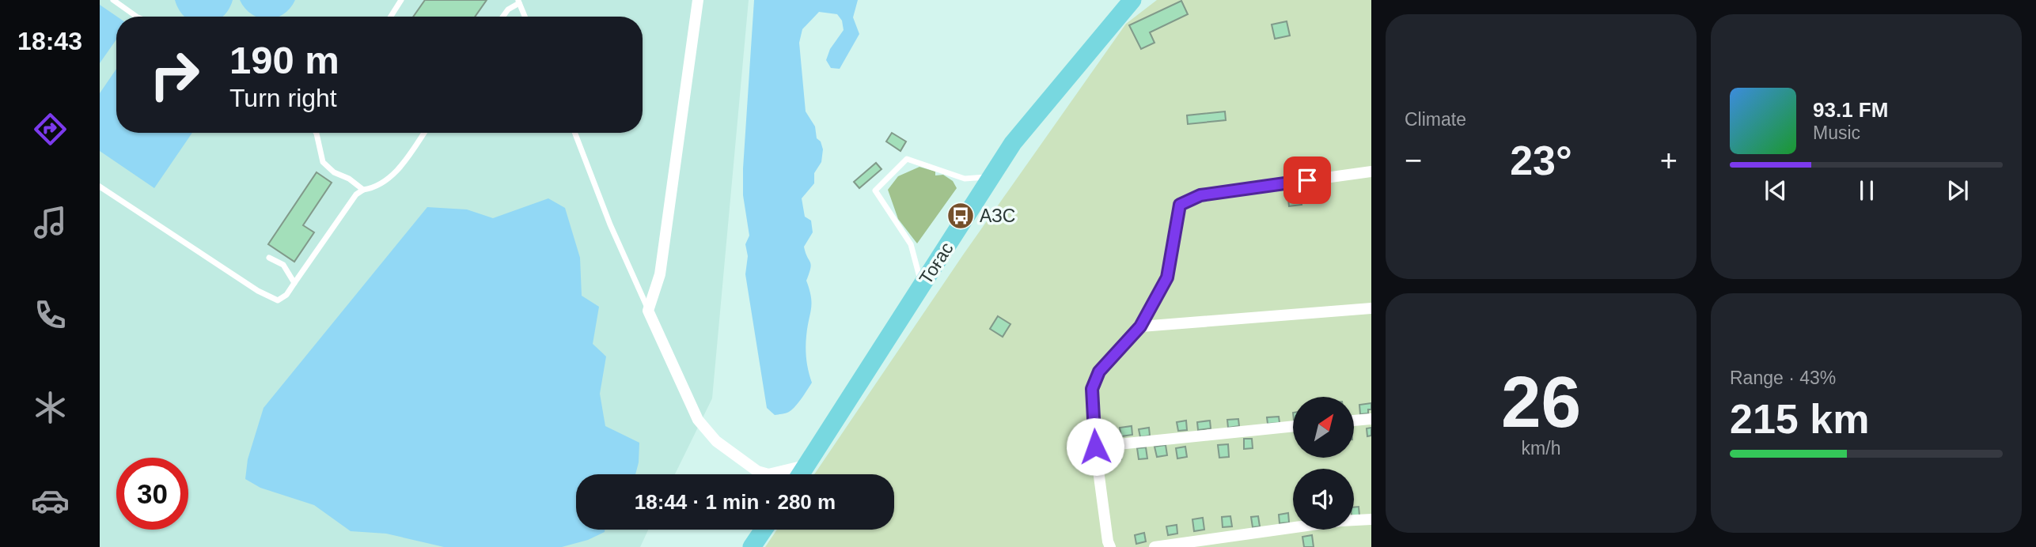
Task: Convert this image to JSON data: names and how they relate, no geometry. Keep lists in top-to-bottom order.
{
  "streets": {
    "highway": ["Тоғас"]
  },
  "places": {
    "bus stop": ["АЗС"]
  },
  "north": "top right",
  "page": {
    "tabs": "18:43",
    "tile": [
      "Climate",
      ["26", "km/h"],
      ["Range · 43%", "215 km"]
    ],
    "turn": ["190 m", "Turn right"],
    "song": ["93.1 FM", "Music"],
    "heat": ["−", "23°", "+"],
    "limit": "30",
    "trip": "18:44 · 1 min · 280 m"
  }
}
